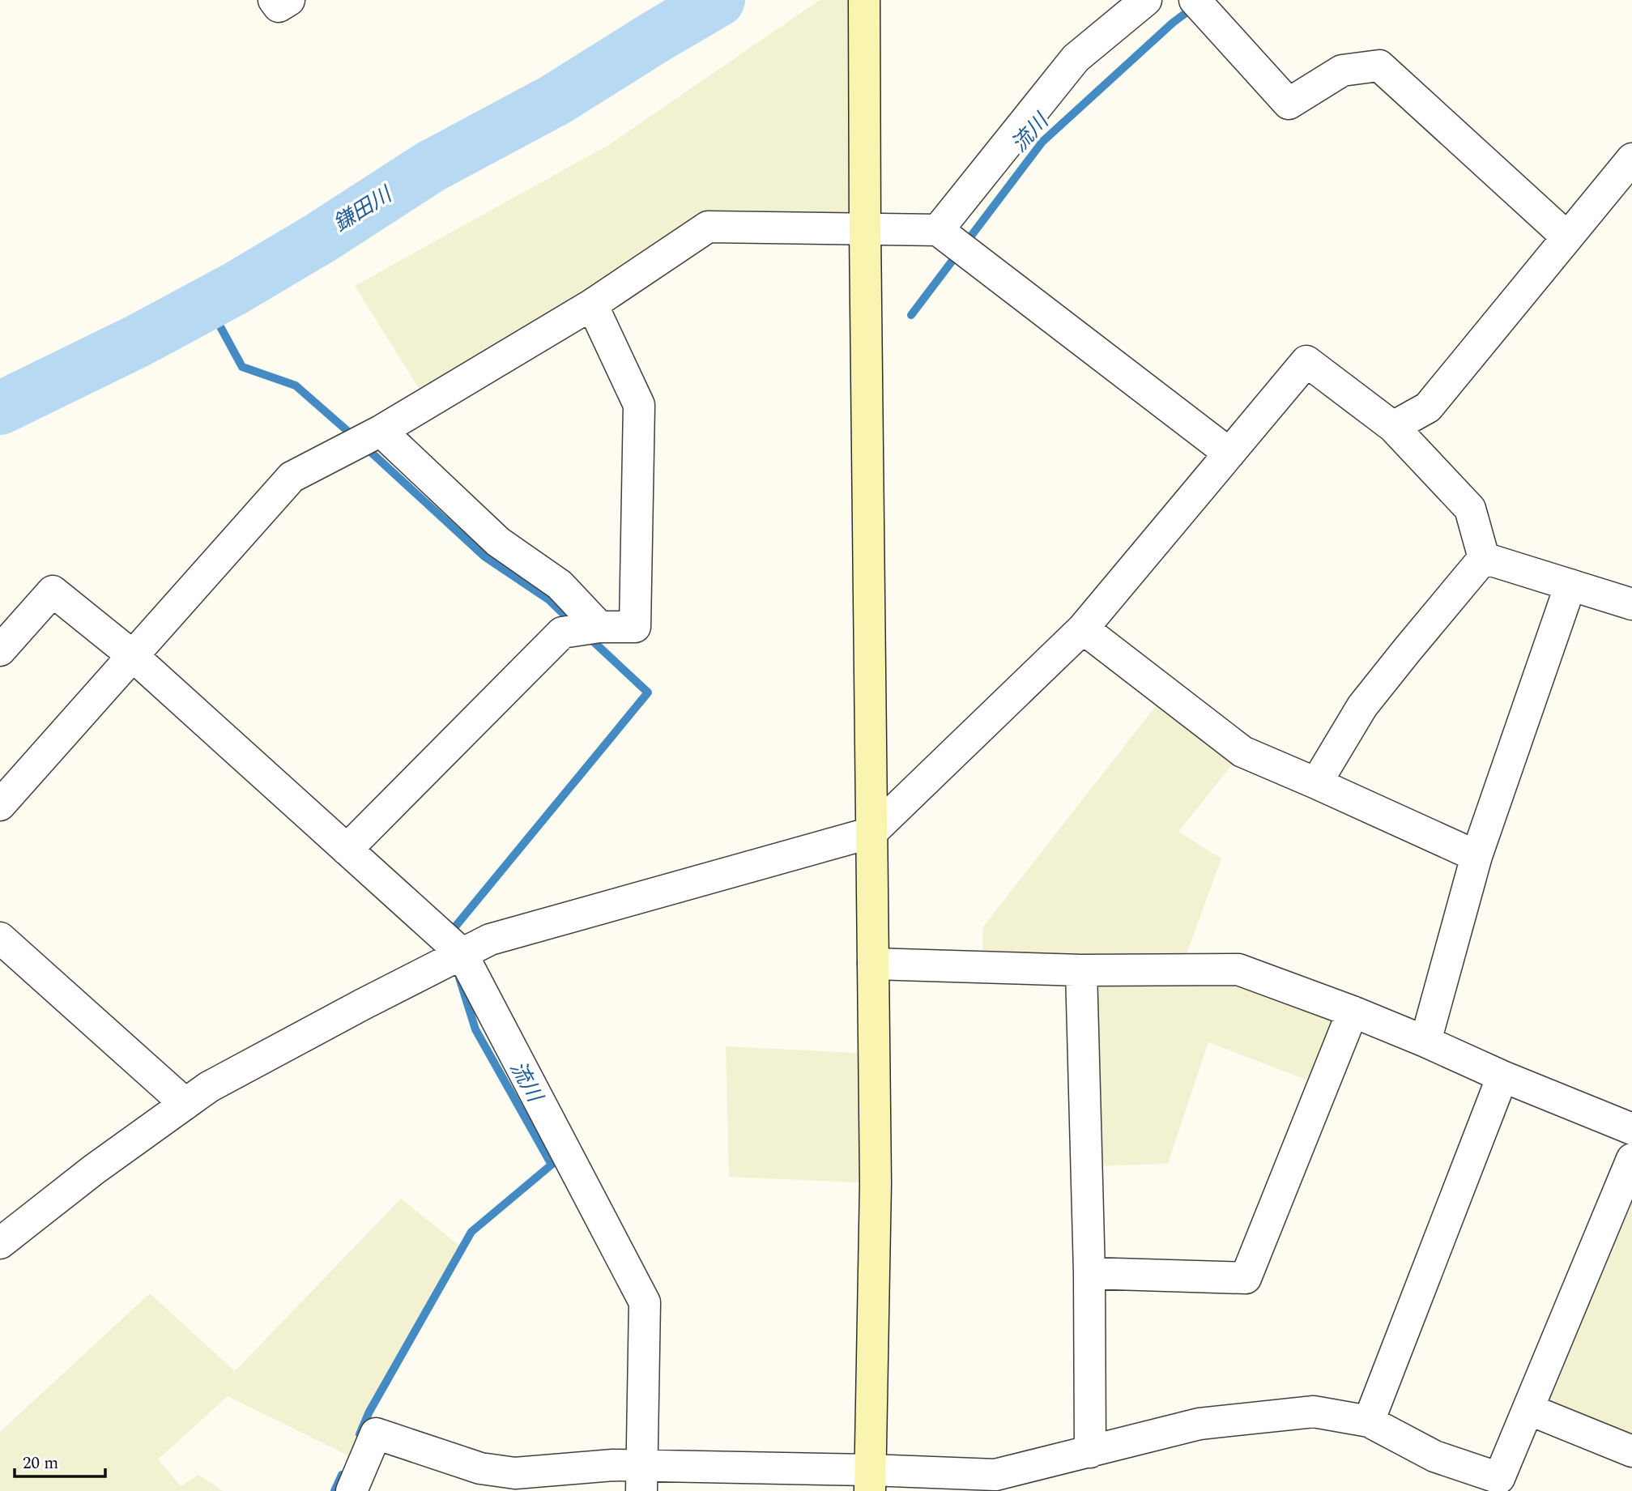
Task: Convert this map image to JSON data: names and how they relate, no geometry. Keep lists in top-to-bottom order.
{
  "water": ["流川", "鎌田川"],
  "scale_bar": "20 m"
}
